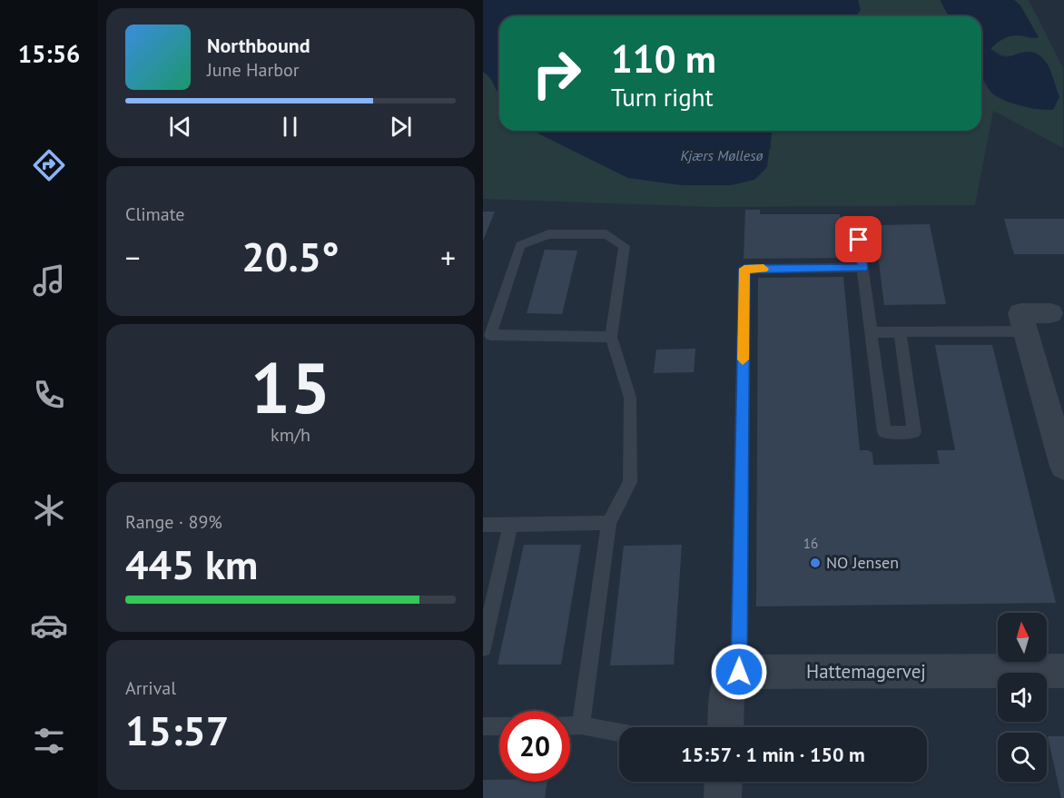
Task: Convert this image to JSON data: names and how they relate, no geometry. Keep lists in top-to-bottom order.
{
  "streets": {
    "street": ["Hattemagervej"]
  },
  "water": ["Kjærs Møllesø"],
  "places": ["NO Jensen"],
  "house_numbers": ["16"],
  "north": "top",
  "page": {
    "tabs": "15:56",
    "turn": ["110 m", "Turn right"],
    "song": ["Northbound", "June Harbor"],
    "tile": [
      "Climate",
      ["15", "km/h"],
      ["Range · 89%", "445 km"],
      ["Arrival", "15:57"]
    ],
    "heat": ["−", "20.5°", "+"],
    "limit": "20",
    "trip": "15:57 · 1 min · 150 m"
  }
}
